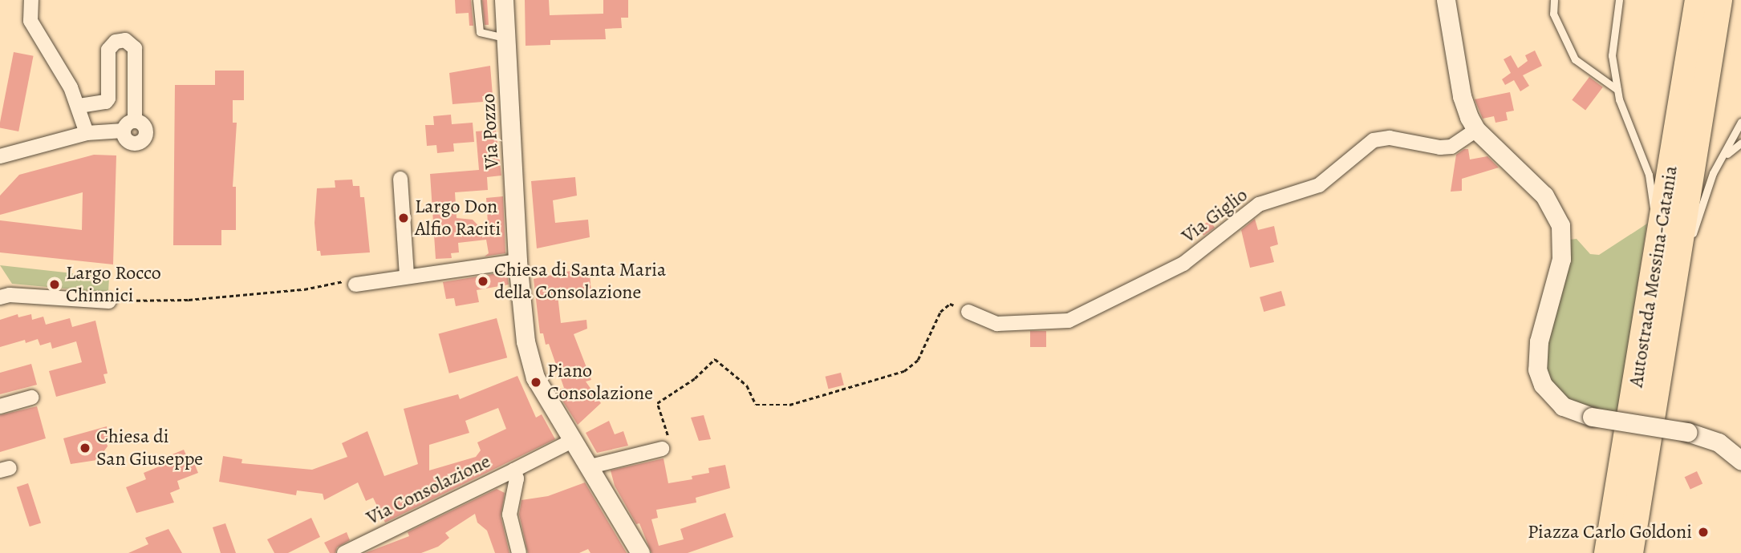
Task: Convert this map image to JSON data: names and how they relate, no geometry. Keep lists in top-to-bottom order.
{
  "streets": {
    "highway": ["Autostrada Messina-Catania"],
    "street": ["Via Pozzo", "Via Giglio", "Via Consolazione"]
  },
  "places": [
    "Largo Don Alfio Raciti",
    "Chiesa di Santa Maria della Consolazione",
    "Largo Rocco Chinnici",
    "Piano Consolazione",
    "Chiesa di San Giuseppe",
    "Piazza Carlo Goldoni"
  ]
}
